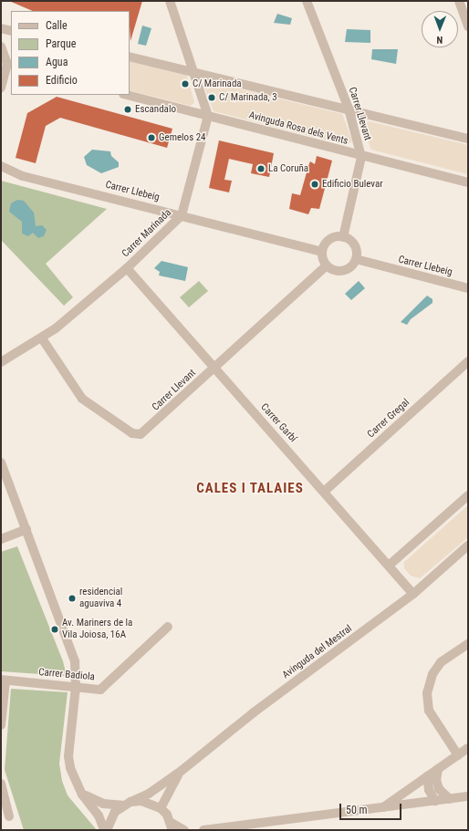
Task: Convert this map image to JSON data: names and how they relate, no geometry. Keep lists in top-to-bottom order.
{
  "streets": {
    "street": [
      "Carrer Llevant",
      "Avinguda Rosa dels Vents",
      "Carrer Llebeig",
      "Carrer Marinada",
      "Carrer Gregal",
      "Carrer Garbí",
      "Avinguda del Mestral",
      "Carrer Badiola"
    ]
  },
  "crossings": [
    ["Carrer Llevant", "Avinguda Rosa dels Vents"],
    ["Carrer Llevant", "Carrer Llebeig"],
    ["Carrer Llevant", "Carrer Marinada"],
    ["Carrer Llevant", "Carrer Garbí"],
    ["Avinguda Rosa dels Vents", "Carrer Marinada"],
    ["Carrer Llebeig", "Carrer Marinada"],
    ["Carrer Marinada", "Carrer Garbí"],
    ["Carrer Gregal", "Carrer Garbí"],
    ["Carrer Garbí", "Avinguda del Mestral"]
  ],
  "districts": ["CALES I TALAIES"],
  "places": [
    "C/ Marinada",
    "C/ Marinada, 3",
    "Escandalo",
    "Gemelos 24",
    "La Coruña",
    "Edificio Bulevar",
    "residencial aguaviva 4",
    "Av. Mariners de la Vila Joiosa, 16A"
  ],
  "legend": [
    "Calle",
    "Parque",
    "Agua",
    "Edificio"
  ],
  "scale_bar": "50 m",
  "north": "bottom"
}
